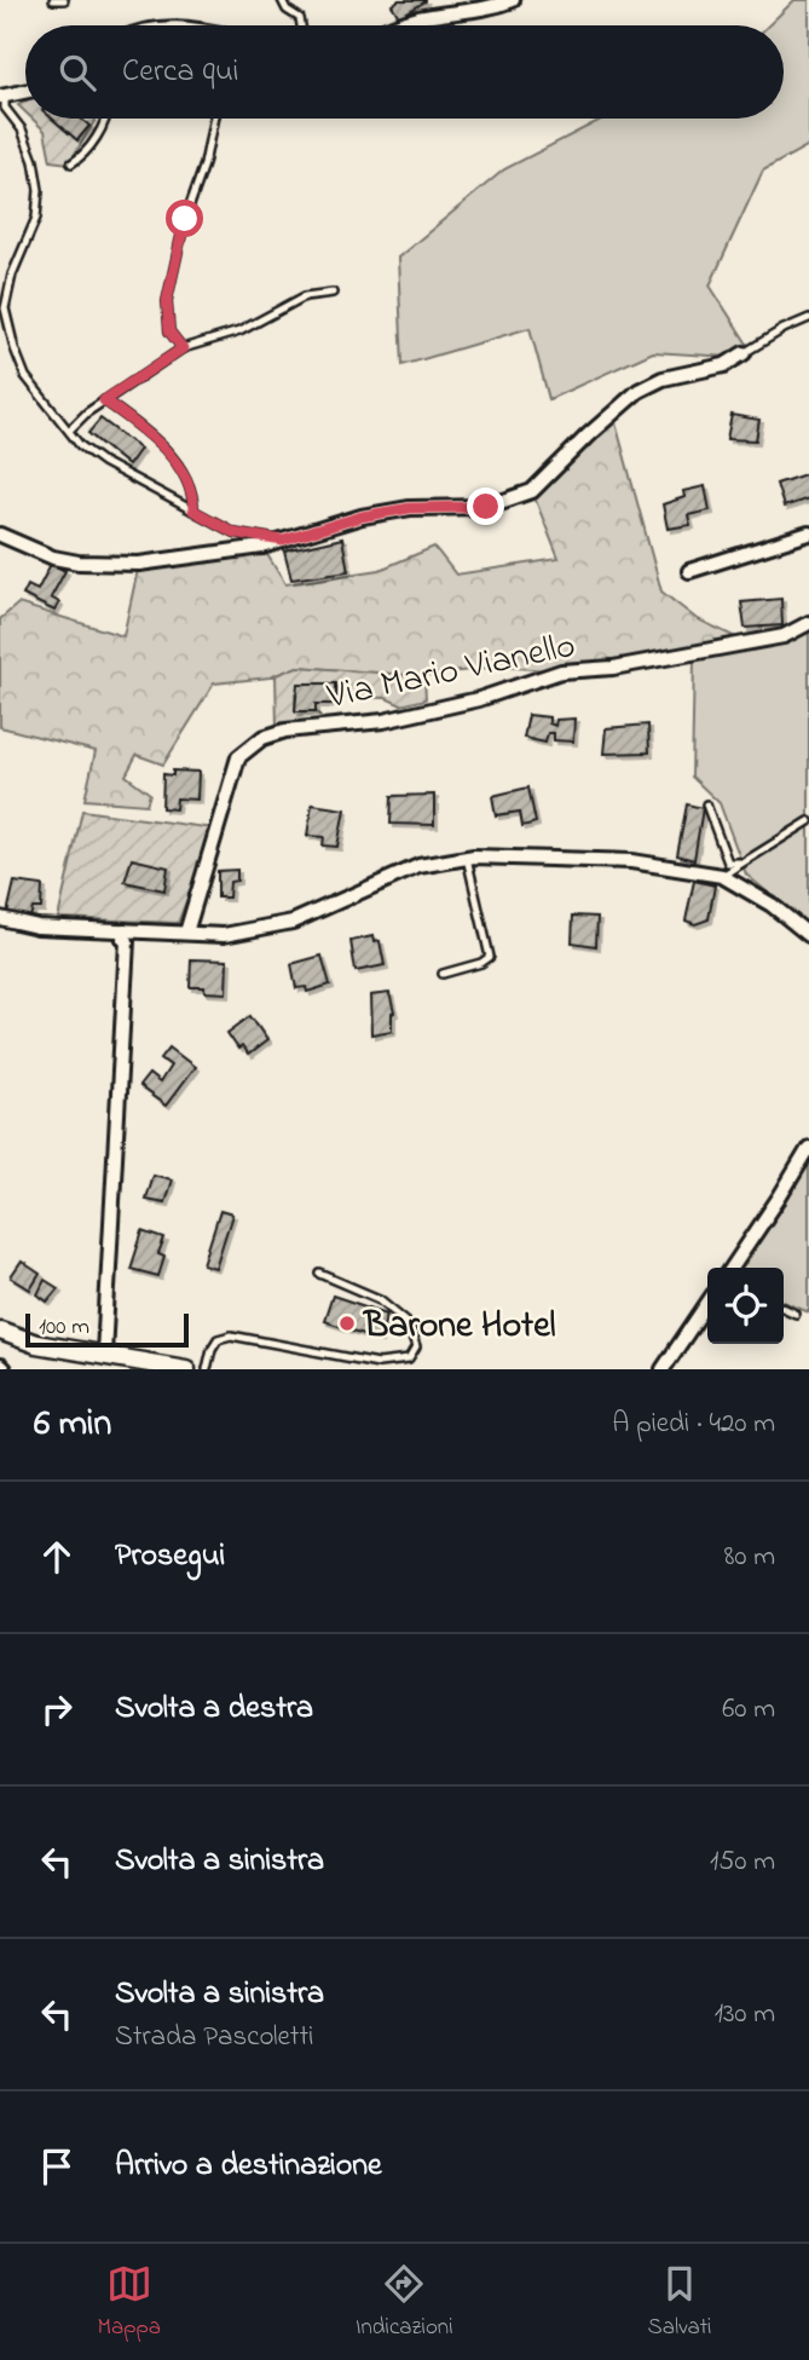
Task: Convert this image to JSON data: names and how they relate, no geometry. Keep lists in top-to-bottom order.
{
  "streets": {
    "street": ["Via Mario Vianello"]
  },
  "places": ["Barone Hotel"],
  "scale_bar": "100 m",
  "page": {
    "search": "Cerca qui",
    "scale": "100 m",
    "heading": ["6 min", "A piedi · 420 m"],
    "list": [
      ["Prosegui", "80 m"],
      ["Svolta a destra", "60 m"],
      ["Svolta a sinistra", "150 m"],
      ["Svolta a sinistra", "Strada Pascoletti", "130 m"],
      "Arrivo a destinazione"
    ],
    "nav": ["Mappa", "Indicazioni", "Salvati"]
  }
}
